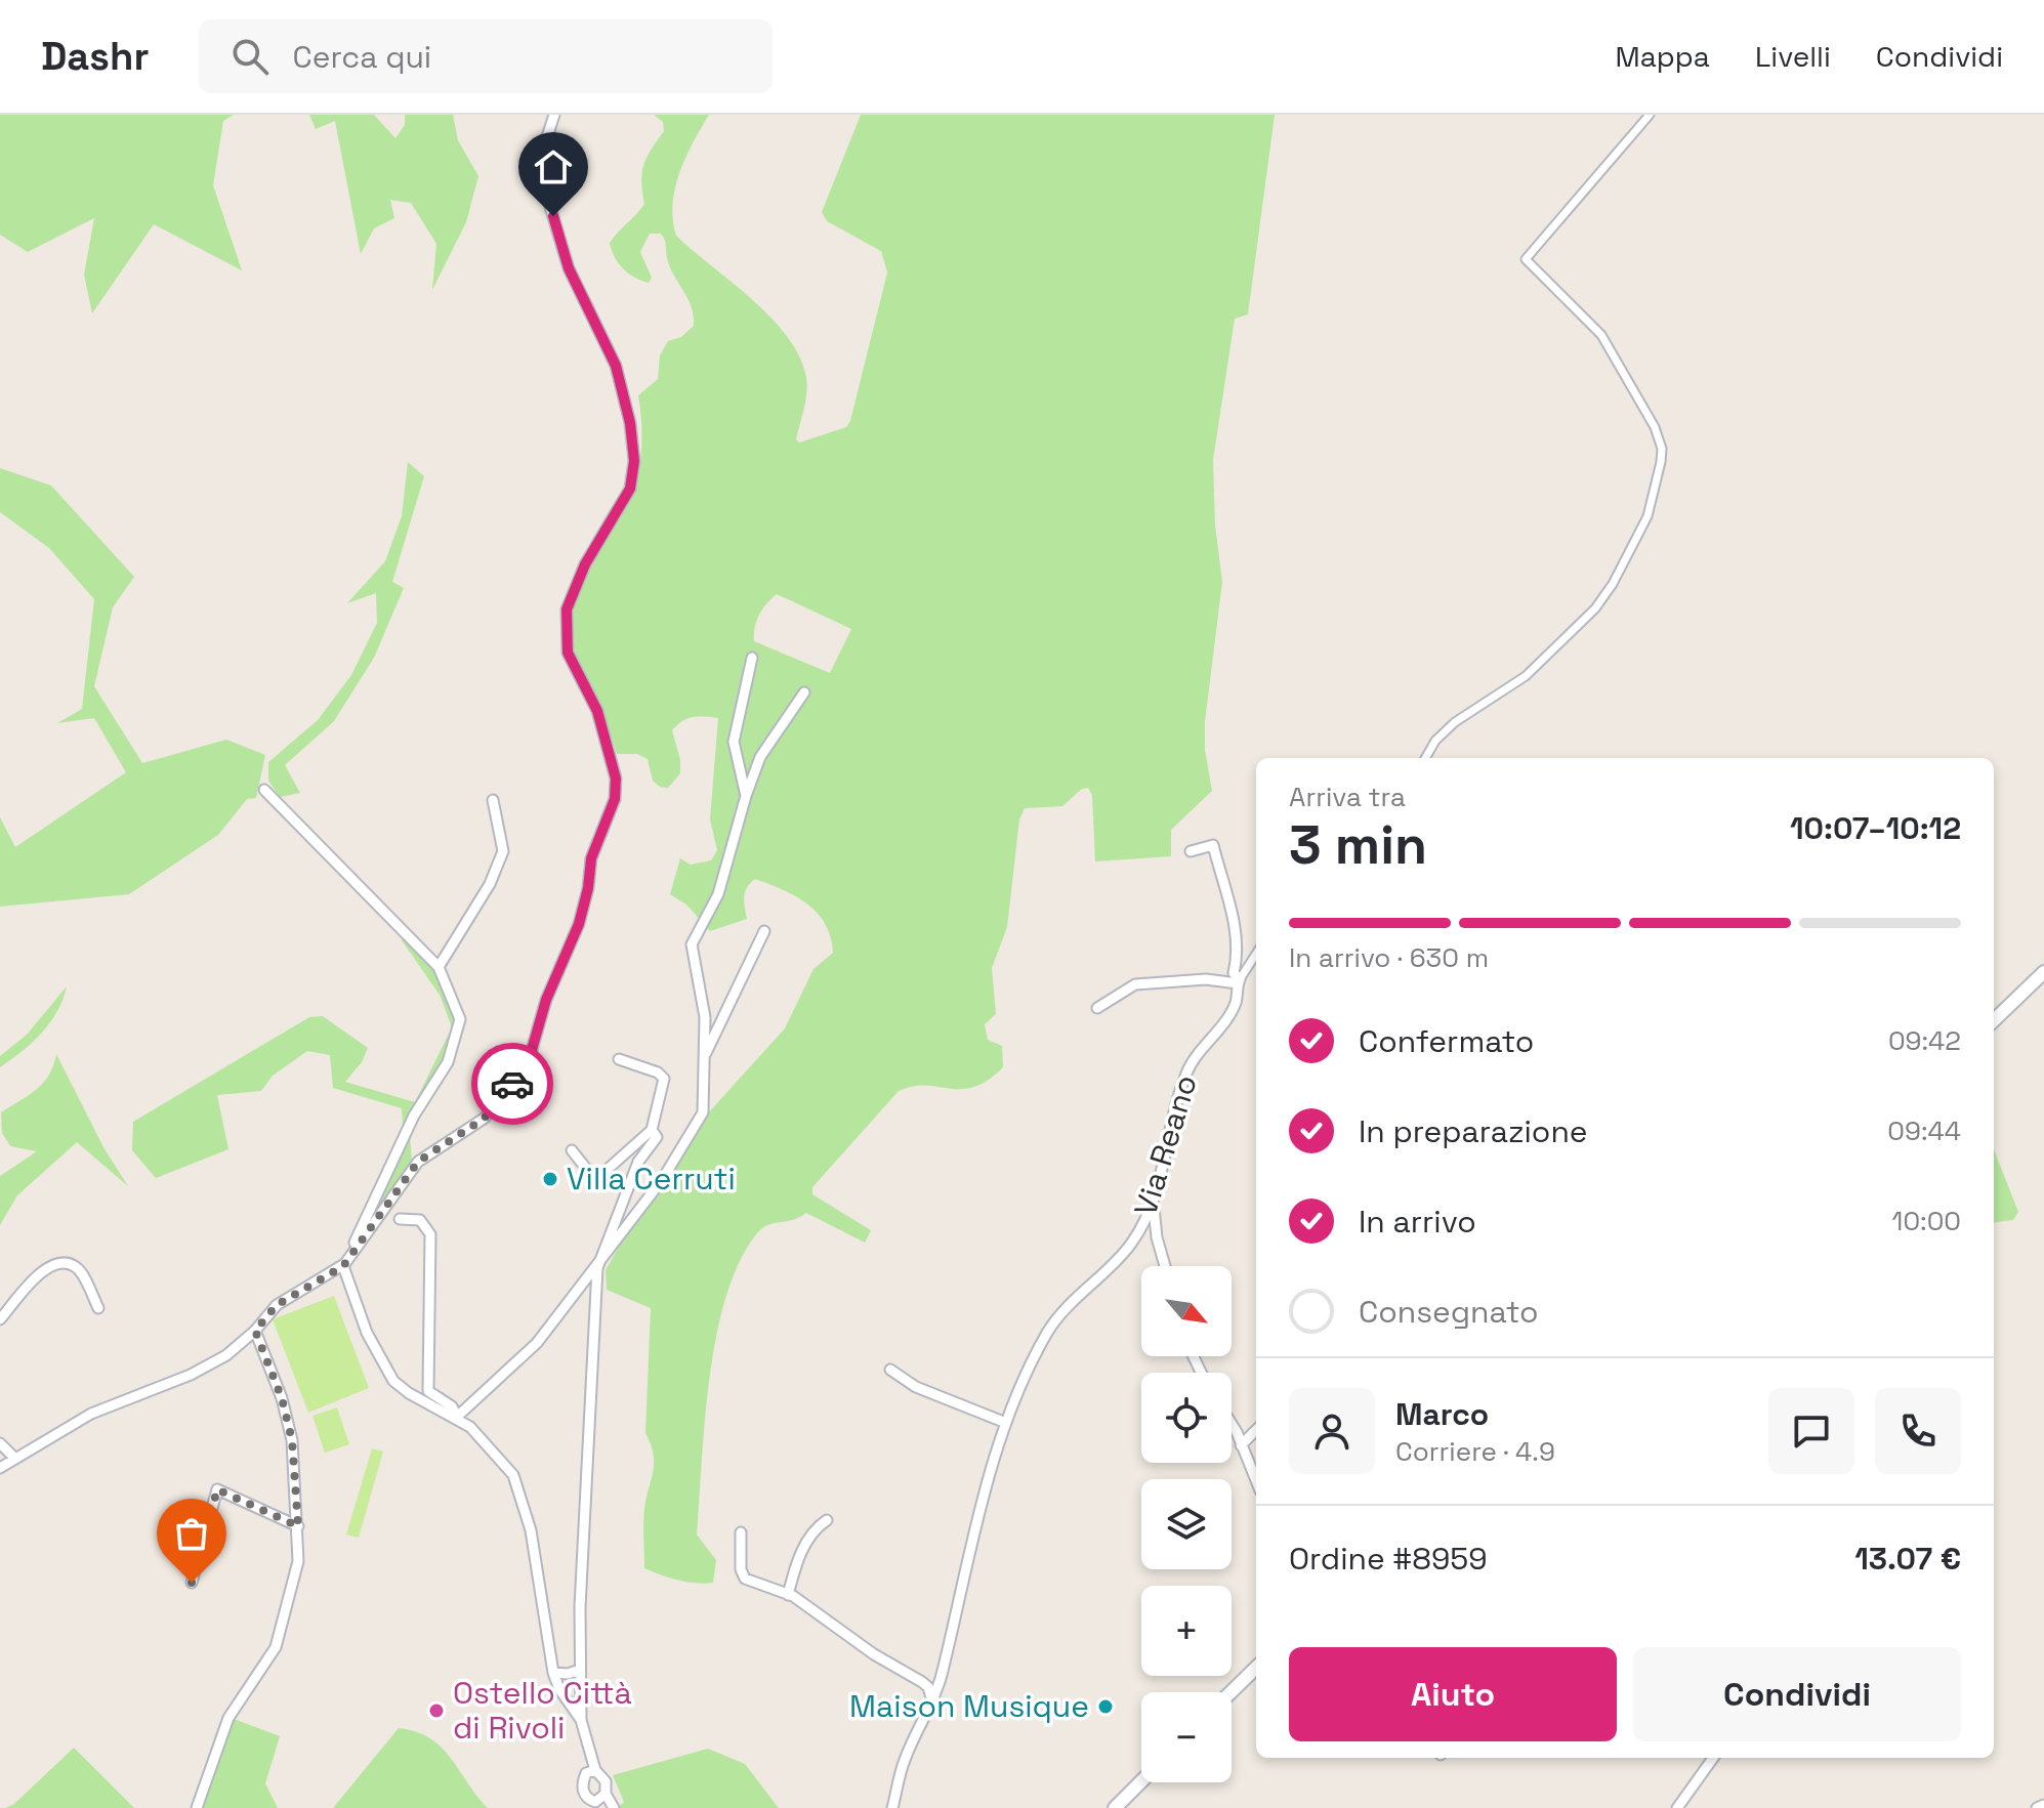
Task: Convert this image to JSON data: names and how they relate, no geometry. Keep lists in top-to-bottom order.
{
  "streets": {
    "street": ["Via Reano"]
  },
  "places": ["Villa Cerruti", "Maison Musique", "Ostello Città di Rivoli"],
  "north": "bottom right",
  "page": {
    "header": "Dashr",
    "search": "Cerca qui",
    "nav": ["Mappa", "Livelli", "Condividi"],
    "heading": ["3 min", "Arriva tra", "10:07–10:12"],
    "panel": [
      "Marco",
      "Corriere · 4.9",
      "Ordine #8959",
      "13.07 €"
    ],
    "bar": "In arrivo · 630 m",
    "list": [
      ["Confermato", "09:42"],
      ["In preparazione", "09:44"],
      ["In arrivo", "10:00"],
      "Consegnato"
    ],
    "map_buttons": ["+", "−"],
    "buttons": ["Aiuto", "Condividi"]
  }
}
